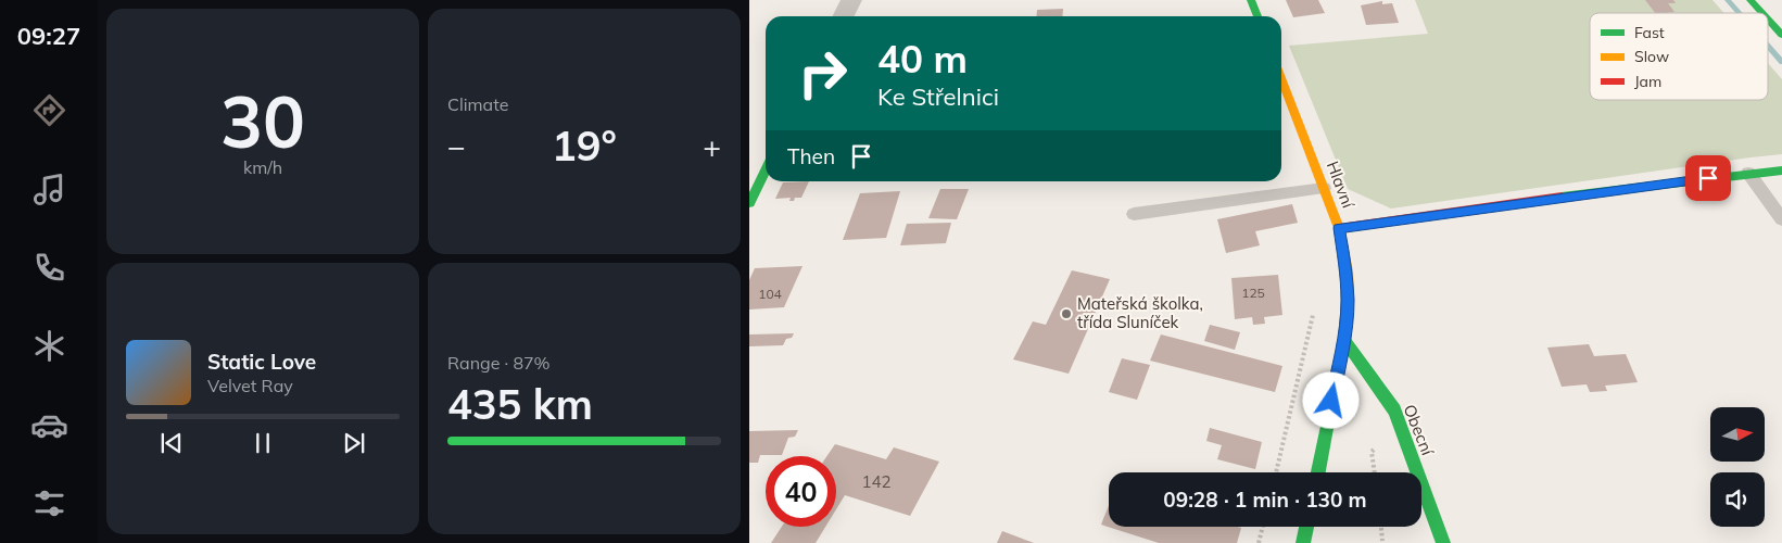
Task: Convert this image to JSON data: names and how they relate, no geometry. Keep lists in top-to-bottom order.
{
  "streets": {
    "street": ["Hlavní", "Obecní"]
  },
  "crossings": [
    ["Hlavní", "Obecní"]
  ],
  "places": ["Mateřská školka, třída Sluníček"],
  "house_numbers": ["125", "104", "142"],
  "legend": ["Fast", "Slow", "Jam"],
  "north": "right",
  "page": {
    "tabs": "09:27",
    "tile": [
      ["30", "km/h"],
      "Climate",
      ["Range · 87%", "435 km"]
    ],
    "turn": ["40 m", "Ke Střelnici"],
    "heat": ["−", "19°", "+"],
    "then": "Then",
    "song": ["Static Love", "Velvet Ray"],
    "limit": "40",
    "trip": "09:28 · 1 min · 130 m"
  }
}
